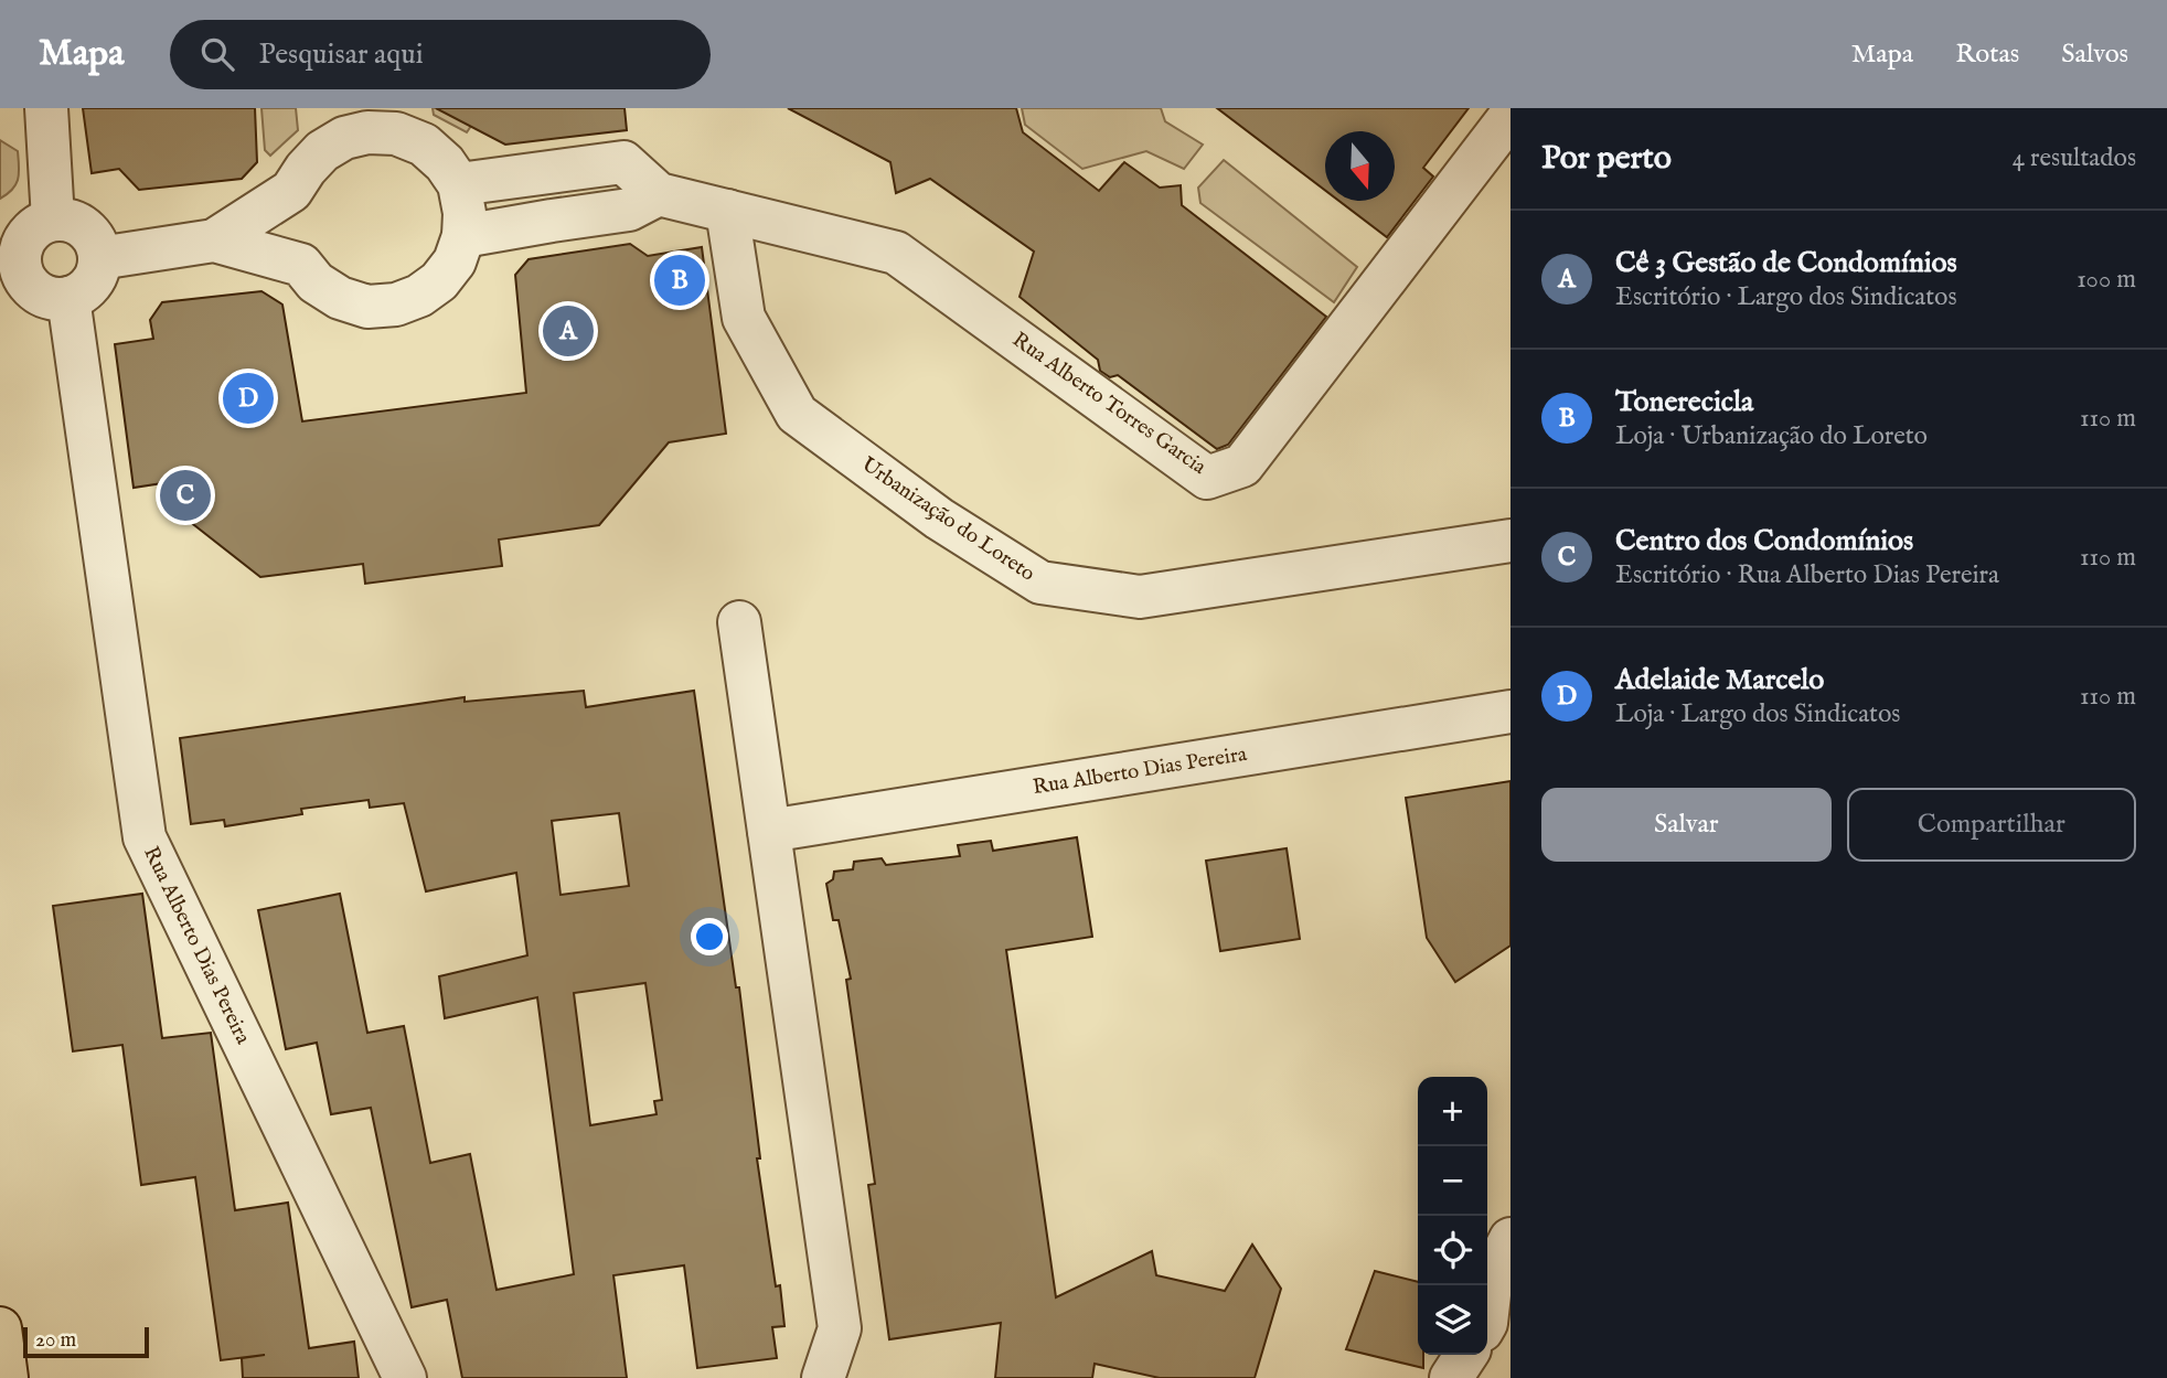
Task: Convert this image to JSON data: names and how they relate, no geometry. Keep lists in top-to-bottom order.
{
  "streets": {
    "street": ["Rua Alberto Torres Garcia", "Urbanização do Loreto", "Rua Alberto Dias Pereira"]
  },
  "crossings": [
    ["Rua Alberto Torres Garcia", "Urbanização do Loreto"]
  ],
  "scale_bar": "20 m",
  "north": "bottom",
  "page": {
    "header": "Mapa",
    "search": "Pesquisar aqui",
    "nav": ["Mapa", "Rotas", "Salvos"],
    "heading": ["Por perto", "4 resultados"],
    "list": [
      {
        "mark": "A",
        "name": "Cê 3 Gestão de Condomínios",
        "note": "Escritório · Largo dos Sindicatos",
        "value": "100 m"
      },
      {
        "mark": "B",
        "name": "Tonerecicla",
        "note": "Loja · Urbanização do Loreto",
        "value": "110 m"
      },
      {
        "mark": "C",
        "name": "Centro dos Condomínios",
        "note": "Escritório · Rua Alberto Dias Pereira",
        "value": "110 m"
      },
      {
        "mark": "D",
        "name": "Adelaide Marcelo",
        "note": "Loja · Largo dos Sindicatos",
        "value": "110 m"
      }
    ],
    "pins": [
      "B",
      "A",
      "D",
      "C"
    ],
    "buttons": ["Salvar", "Compartilhar"],
    "map_buttons": ["+", "−"],
    "scale": "20 m"
  }
}
